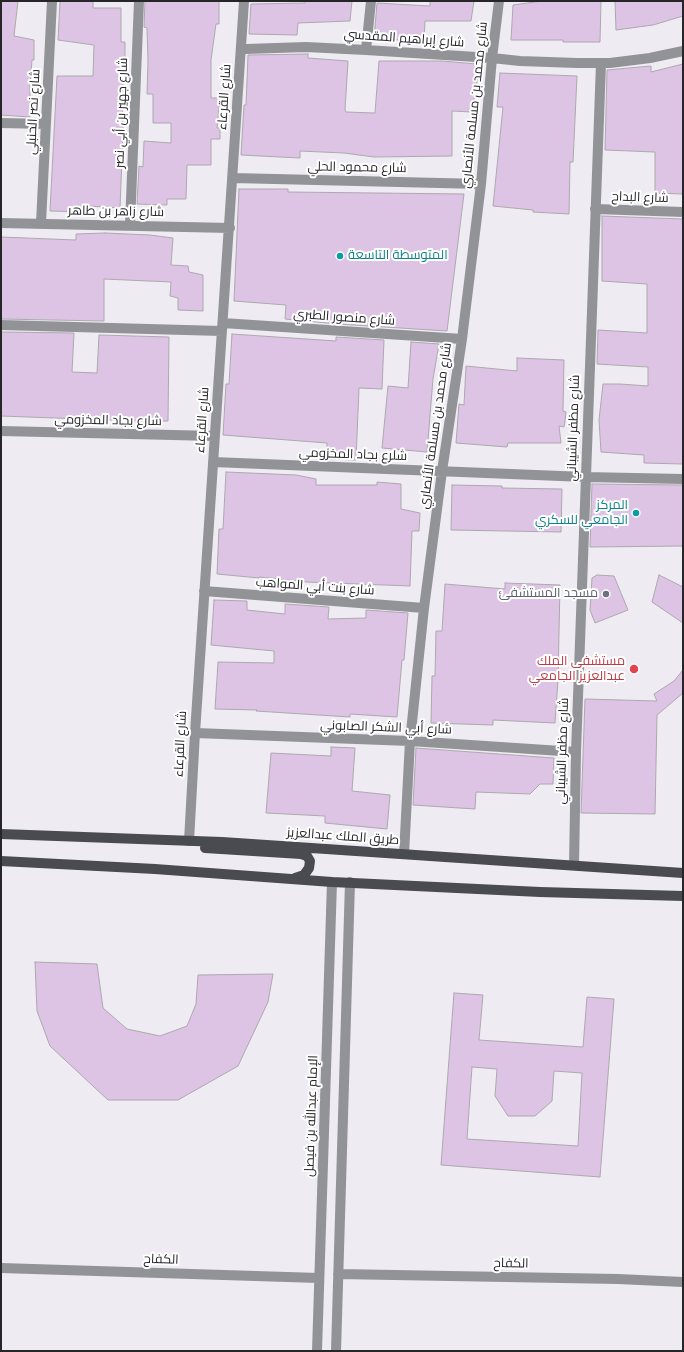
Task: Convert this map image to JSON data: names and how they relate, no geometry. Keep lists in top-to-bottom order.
{
  "streets": {
    "main road": ["طريق الملك عبدالعزيز"],
    "street": [
      "شارع إبراهيم المقدسي",
      "شارع القرعاء",
      "شارع محمد بن مسلمة الأنصاري",
      "شارع نصر الحنبلي",
      "شارع جهير بن أبي نصر",
      "شارع محمود الحلي",
      "شارع البداح",
      "شارع زاهر بن طاهر",
      "شارع منصور الطبري",
      "شارع بجاد المخزومي",
      "شارع مظفر الشيباني",
      "شلرع بجاد المخزومي",
      "شارع بنت أبي المواهب",
      "شارع أبي الشكر الصابوني",
      "الإمام عبدالله بن فيصل",
      "الكفاح"
    ]
  },
  "crossings": [
    ["شارع إبراهيم المقدسي", "شارع القرعاء"],
    ["شارع إبراهيم المقدسي", "شارع محمد بن مسلمة الأنصاري"],
    ["شارع إبراهيم المقدسي", "شارع مظفر الشيباني"],
    ["شارع القرعاء", "شارع محمود الحلي"],
    ["شارع القرعاء", "شارع زاهر بن طاهر"],
    ["شارع القرعاء", "شارع منصور الطبري"],
    ["شارع القرعاء", "شارع بجاد المخزومي"],
    ["شارع القرعاء", "شلرع بجاد المخزومي"],
    ["شارع القرعاء", "شارع بنت أبي المواهب"],
    ["شارع القرعاء", "شارع أبي الشكر الصابوني"],
    ["شارع القرعاء", "طريق الملك عبدالعزيز"],
    ["شارع محمد بن مسلمة الأنصاري", "شارع محمود الحلي"],
    ["شارع محمد بن مسلمة الأنصاري", "شارع منصور الطبري"],
    ["شارع محمد بن مسلمة الأنصاري", "شلرع بجاد المخزومي"],
    ["شارع محمد بن مسلمة الأنصاري", "شارع بنت أبي المواهب"],
    ["شارع محمد بن مسلمة الأنصاري", "شارع أبي الشكر الصابوني"],
    ["شارع محمد بن مسلمة الأنصاري", "طريق الملك عبدالعزيز"],
    ["شارع نصر الحنبلي", "شارع زاهر بن طاهر"],
    ["شارع جهير بن أبي نصر", "شارع زاهر بن طاهر"],
    ["شارع البداح", "شارع مظفر الشيباني"],
    ["شارع مظفر الشيباني", "شلرع بجاد المخزومي"],
    ["شارع مظفر الشيباني", "شارع أبي الشكر الصابوني"],
    ["شارع مظفر الشيباني", "طريق الملك عبدالعزيز"],
    ["الإمام عبدالله بن فيصل", "الكفاح"]
  ],
  "places": [
    "المتوسطة التاسعة",
    "المركز الجامعي للسكري",
    "مسجد المستشفئ",
    "مستشفى الملك عبدالعزيز الجامعي"
  ]
}
